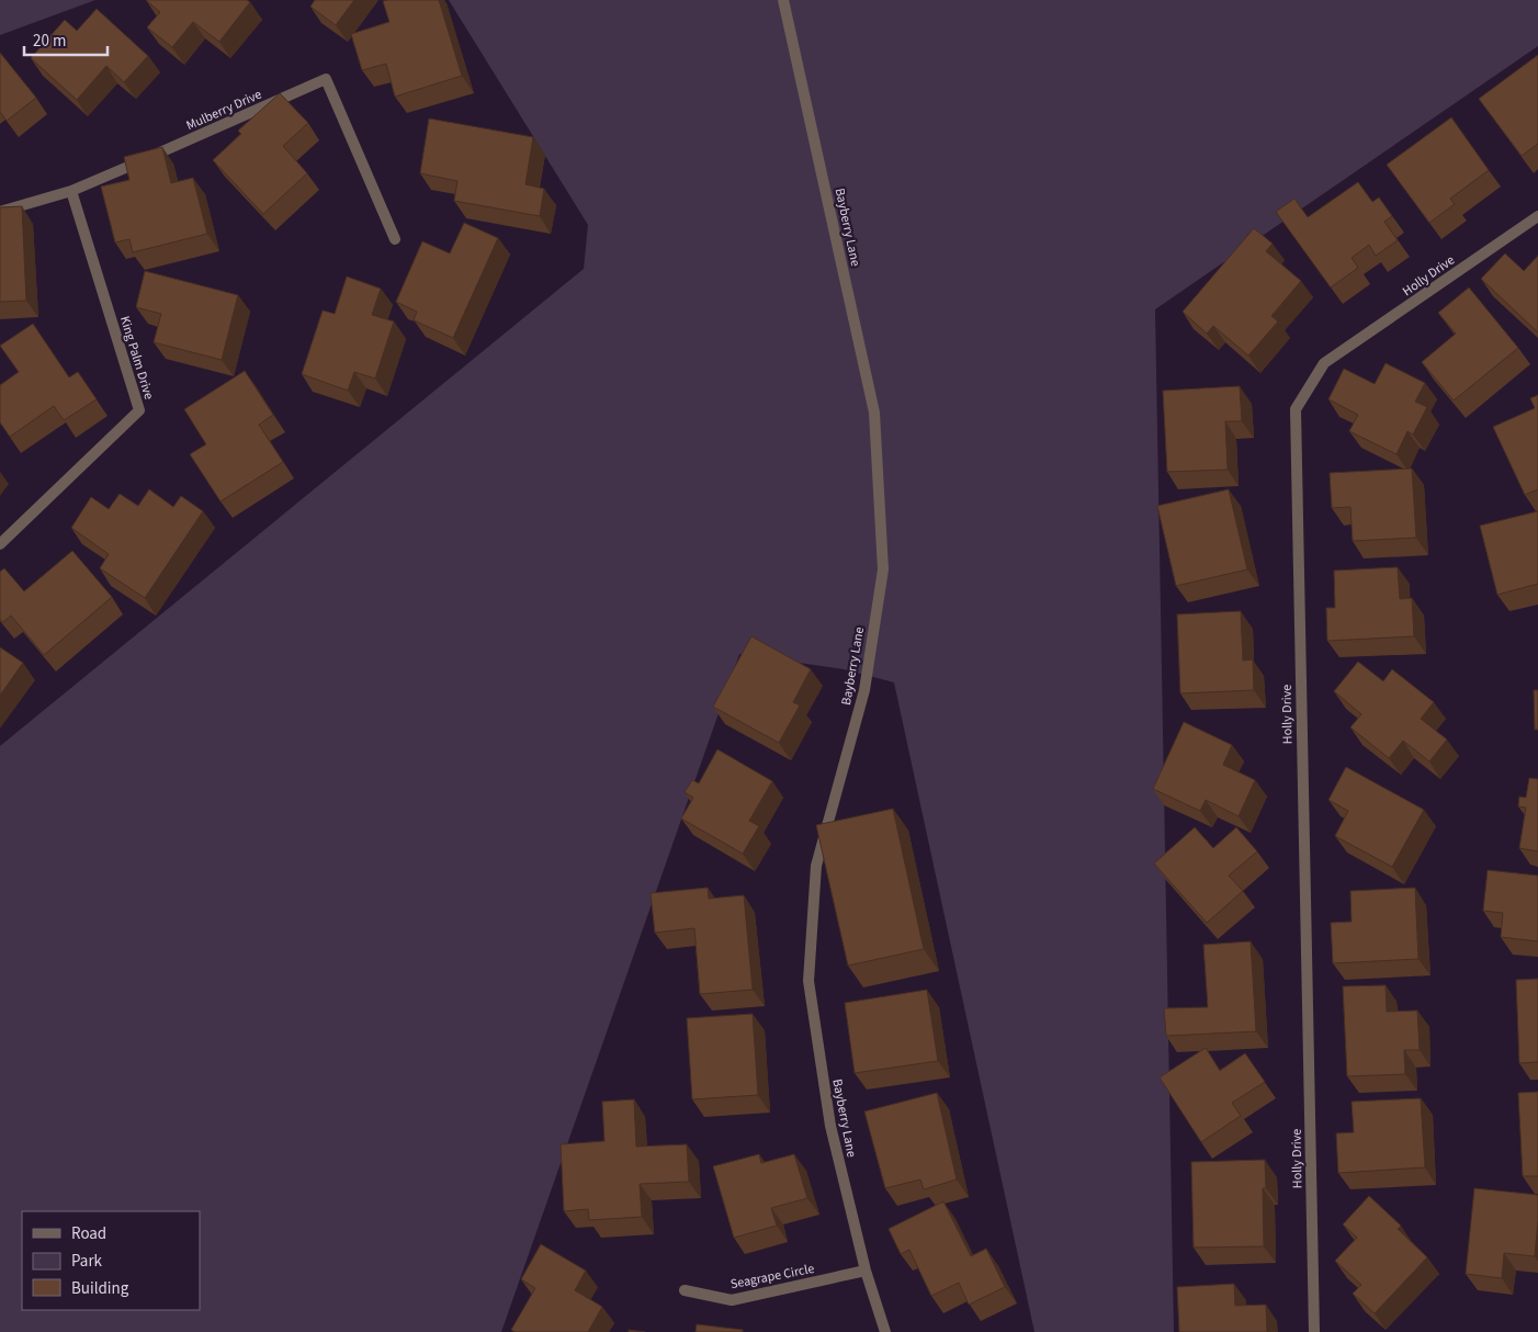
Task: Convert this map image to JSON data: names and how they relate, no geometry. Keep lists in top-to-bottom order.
{
  "streets": {
    "street": [
      "Mulberry Drive",
      "Bayberry Lane",
      "Holly Drive",
      "King Palm Drive",
      "Seagrape Circle"
    ]
  },
  "crossings": [
    ["Mulberry Drive", "King Palm Drive"],
    ["Bayberry Lane", "Seagrape Circle"]
  ],
  "legend": ["Road", "Park", "Building"],
  "scale_bar": "20 m"
}
